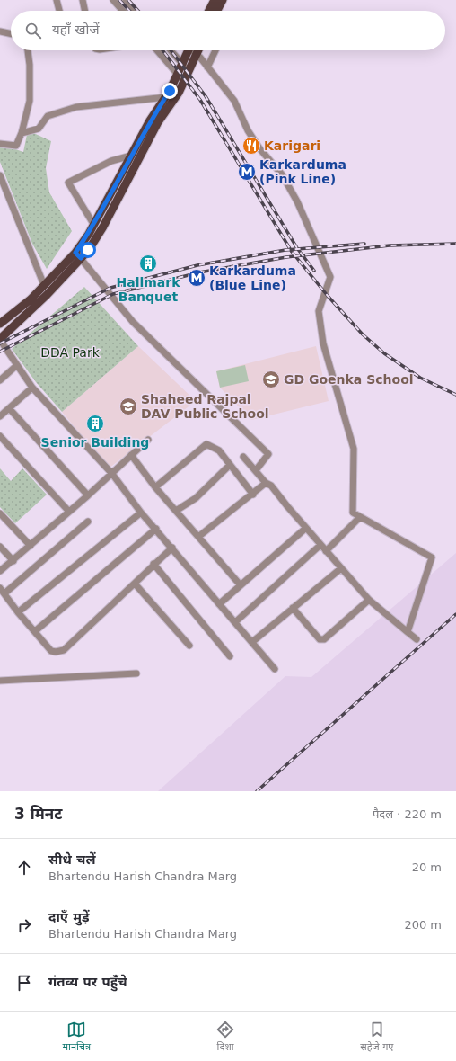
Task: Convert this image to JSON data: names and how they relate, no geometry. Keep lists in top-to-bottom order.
{
  "parks": ["DDA Park"],
  "places": {
    "restaurant": ["Karigari"],
    "metro station": ["Karkarduma (Pink Line)", "Karkarduma (Blue Line)"],
    "building": ["Hallmark Banquet", "Senior Building"],
    "school or university": ["GD Goenka School", "Shaheed Rajpal DAV Public School"]
  },
  "page": {
    "search": "यहाँ खोजें",
    "heading": ["3 मिनट", "पैदल · 220 m"],
    "list": [
      ["सीधे चलें", "Bhartendu Harish Chandra Marg", "20 m"],
      ["दाएँ मुड़ें", "Bhartendu Harish Chandra Marg", "200 m"],
      "गंतव्य पर पहुँचे"
    ],
    "nav": ["मानचित्र", "दिशा", "सहेजे गए"]
  }
}
